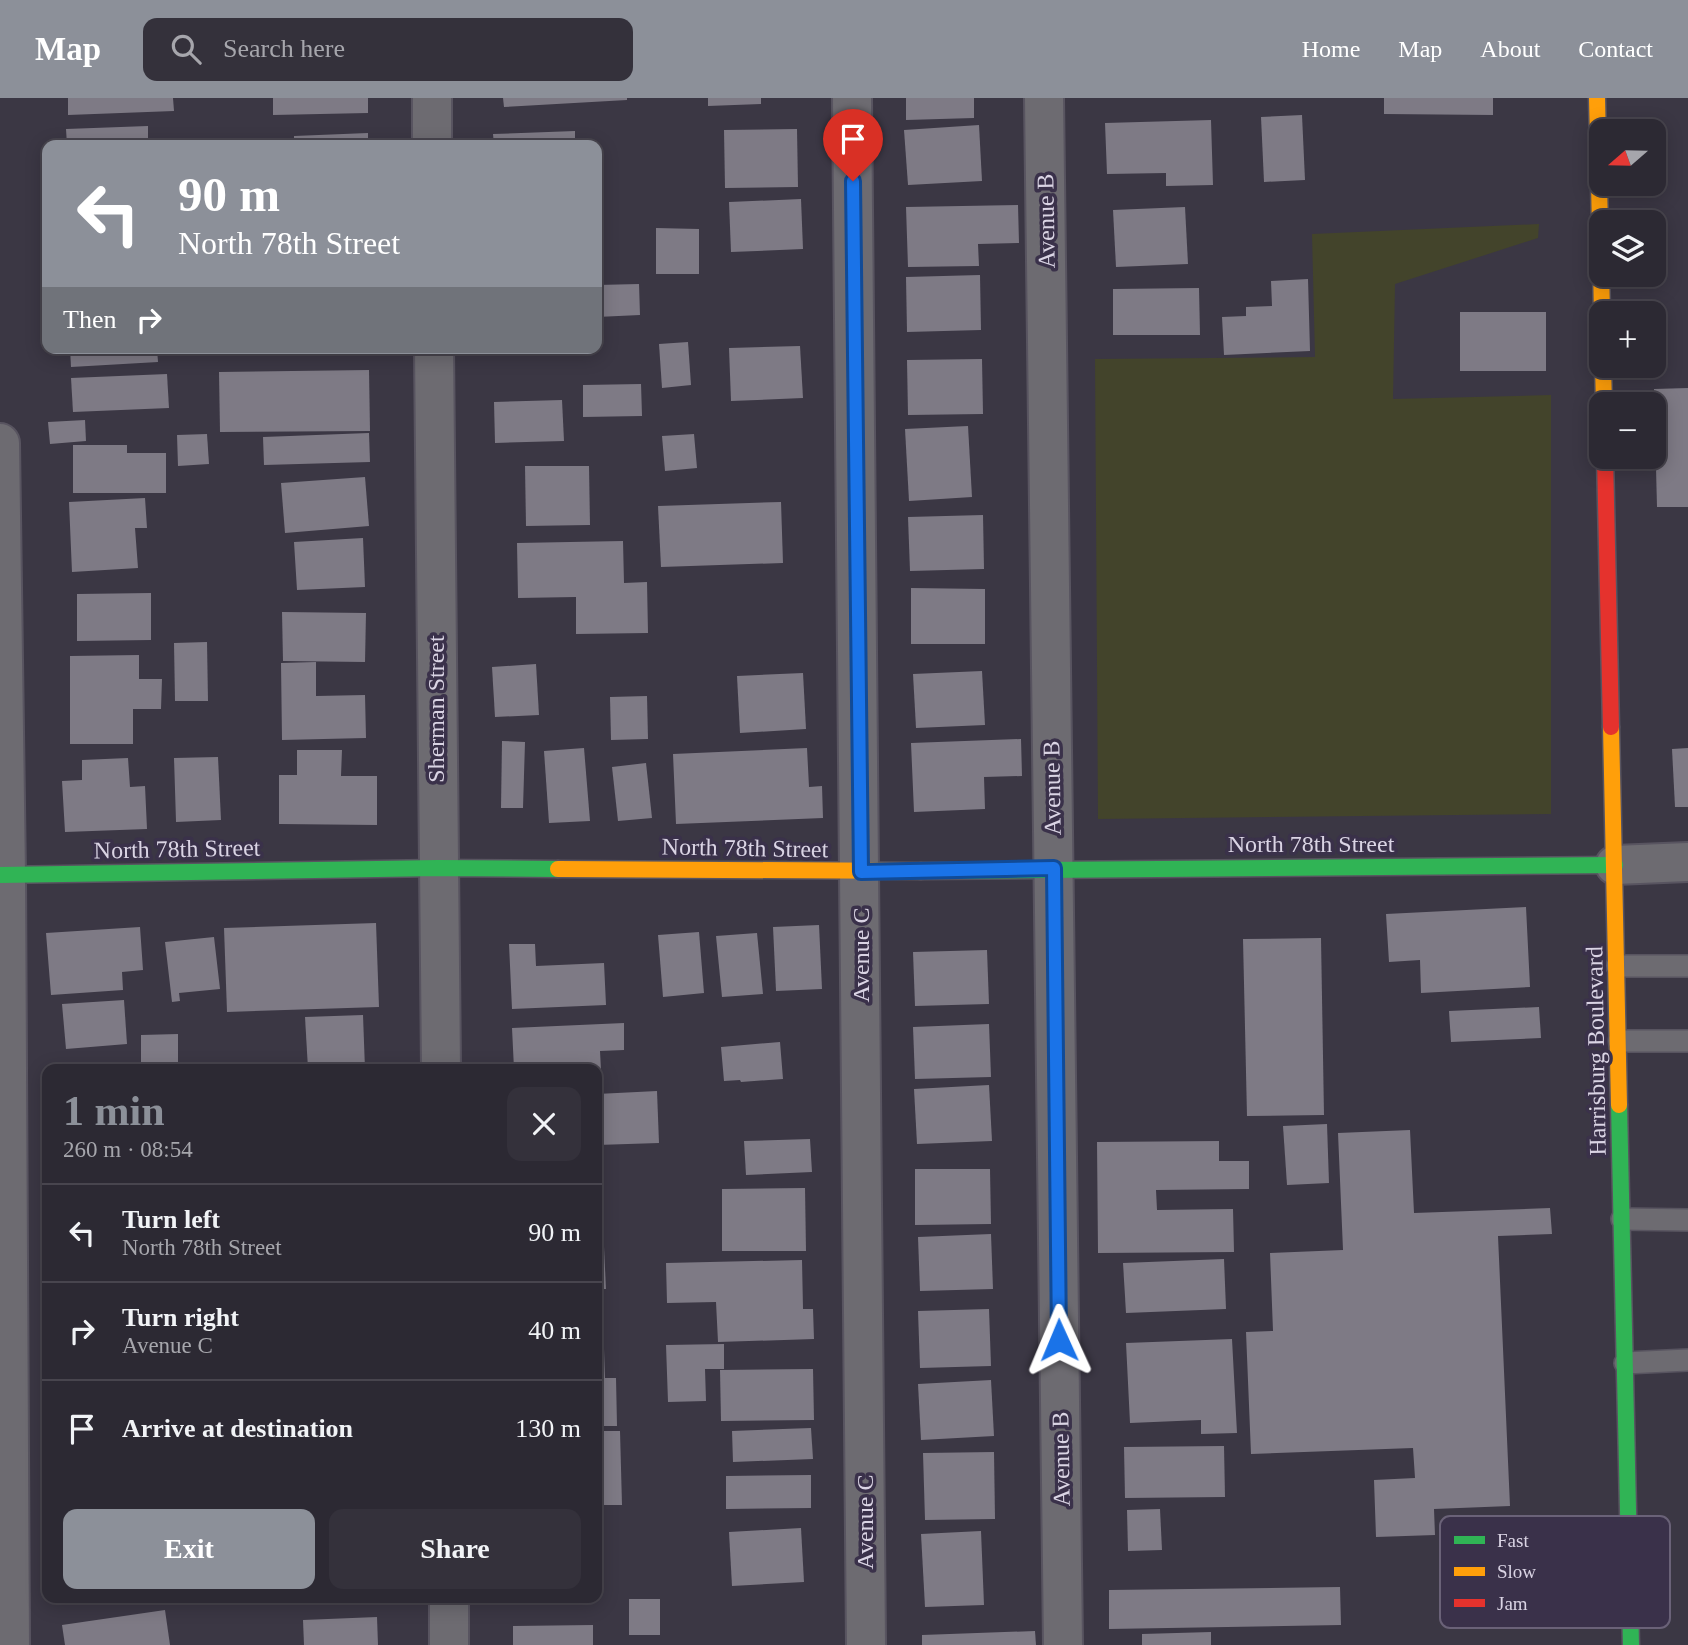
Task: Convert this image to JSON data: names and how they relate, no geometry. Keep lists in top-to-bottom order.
{
  "streets": {
    "street": [
      "Avenue B",
      "Sherman Street",
      "North 78th Street",
      "Avenue C",
      "Harrisburg Boulevard"
    ]
  },
  "crossings": [
    ["Avenue B", "North 78th Street"],
    ["Sherman Street", "North 78th Street"],
    ["North 78th Street", "Avenue C"],
    ["North 78th Street", "Harrisburg Boulevard"]
  ],
  "legend": ["Fast", "Slow", "Jam"],
  "north": "left",
  "page": {
    "header": "Map",
    "search": "Search here",
    "nav": [
      "Home",
      "Map",
      "About",
      "Contact"
    ],
    "map_buttons": ["+", "−"],
    "turn": ["90 m", "North 78th Street"],
    "then": "Then",
    "heading": ["1 min", "260 m · 08:54"],
    "list": [
      {
        "name": "Turn left",
        "note": "North 78th Street",
        "value": "90 m"
      },
      {
        "name": "Turn right",
        "note": "Avenue C",
        "value": "40 m"
      },
      {
        "name": "Arrive at destination",
        "value": "130 m"
      }
    ],
    "buttons": ["Exit", "Share"]
  }
}
